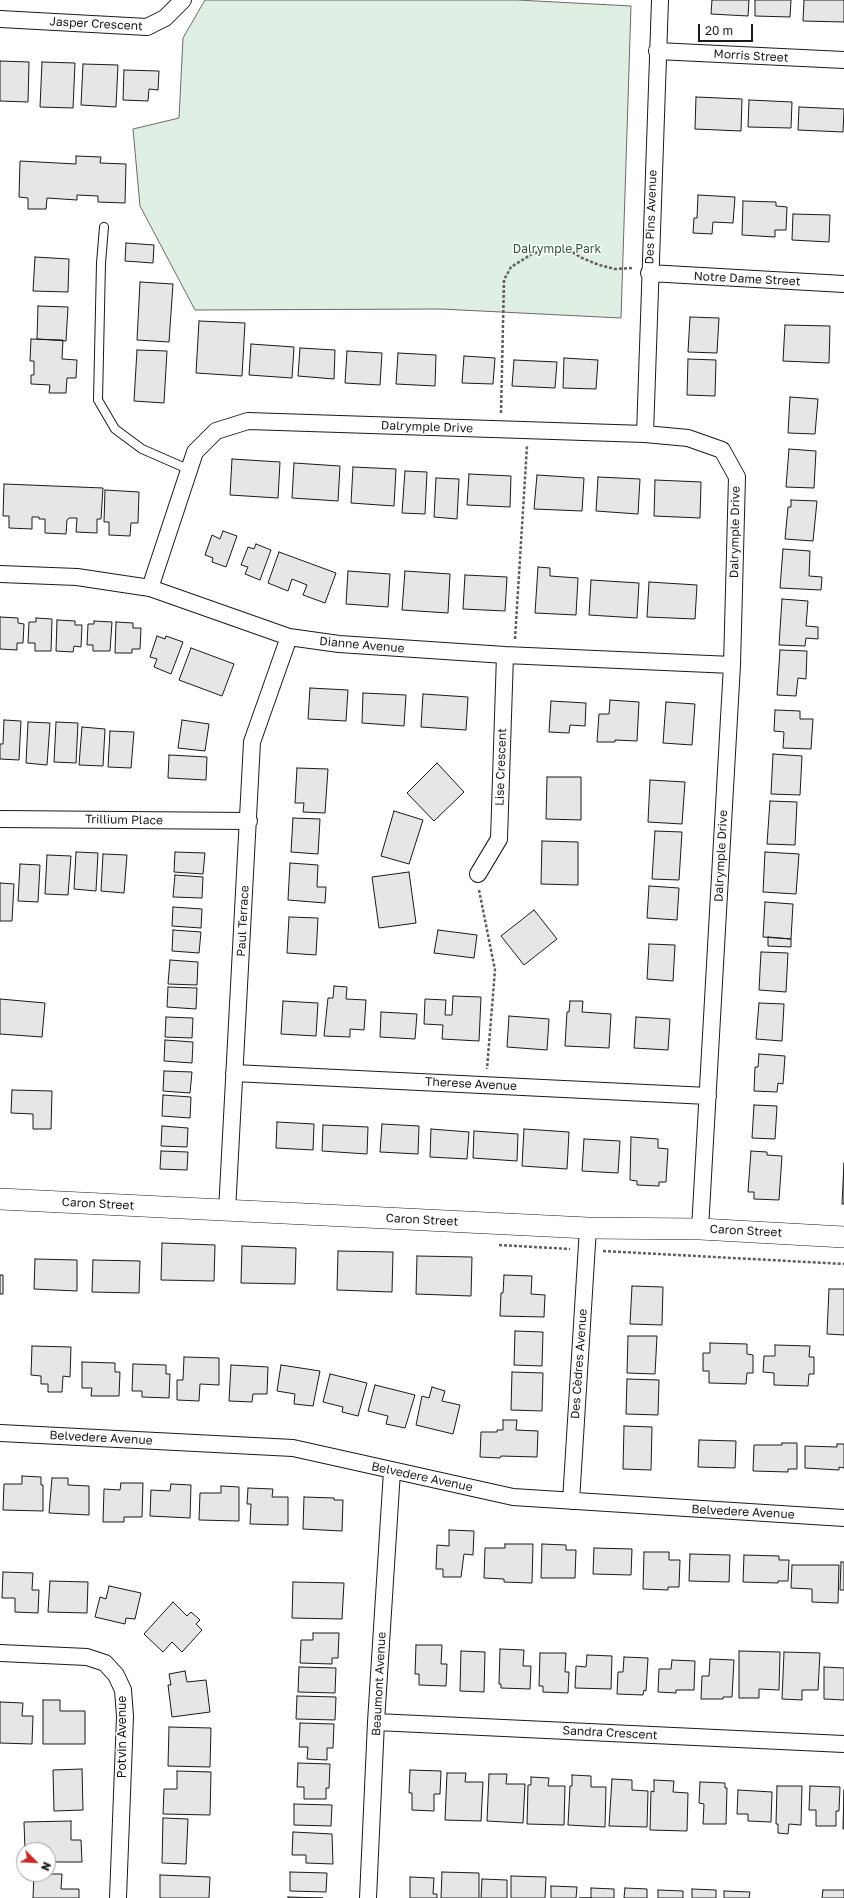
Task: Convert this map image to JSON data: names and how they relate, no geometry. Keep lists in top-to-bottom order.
{
  "streets": {
    "street": [
      "Jasper Crescent",
      "Morris Street",
      "Des Pins Avenue",
      "Notre Dame Street",
      "Dalrymple Drive",
      "Dianne Avenue",
      "Lise Crescent",
      "Trillium Place",
      "Paul Terrace",
      "Therese Avenue",
      "Caron Street",
      "Des Cèdres Avenue",
      "Belvedere Avenue",
      "Beaumont Avenue",
      "Sandra Crescent",
      "Potvin Avenue"
    ]
  },
  "crossings": [
    ["Morris Street", "Des Pins Avenue"],
    ["Des Pins Avenue", "Notre Dame Street"],
    ["Des Pins Avenue", "Dalrymple Drive"],
    ["Dalrymple Drive", "Dianne Avenue"],
    ["Dalrymple Drive", "Therese Avenue"],
    ["Dalrymple Drive", "Caron Street"],
    ["Dianne Avenue", "Lise Crescent"],
    ["Dianne Avenue", "Paul Terrace"],
    ["Trillium Place", "Paul Terrace"],
    ["Paul Terrace", "Therese Avenue"],
    ["Paul Terrace", "Caron Street"],
    ["Caron Street", "Des Cèdres Avenue"],
    ["Des Cèdres Avenue", "Belvedere Avenue"],
    ["Belvedere Avenue", "Beaumont Avenue"],
    ["Beaumont Avenue", "Sandra Crescent"]
  ],
  "parks": ["Dalrymple Park"],
  "scale_bar": "20 m",
  "north": "bottom right"
}
